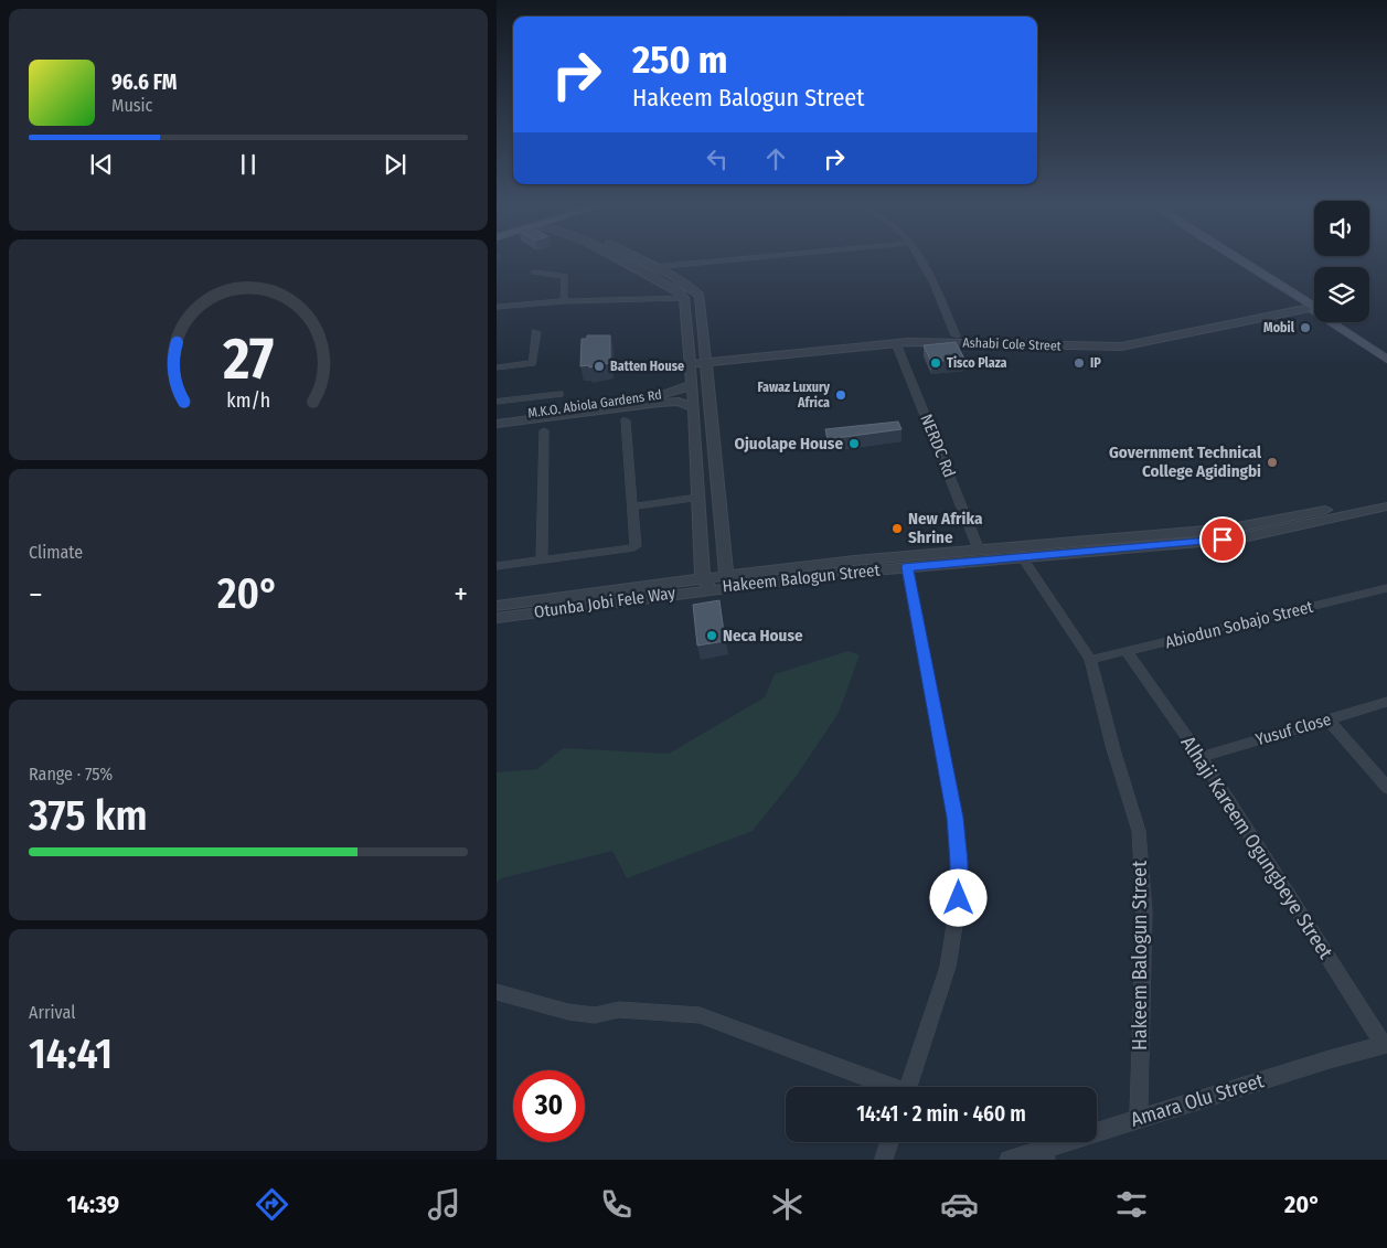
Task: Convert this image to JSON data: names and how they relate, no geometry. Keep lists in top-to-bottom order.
{
  "streets": {
    "street": [
      "Ashabi Cole Street",
      "M.K.O. Abiola Gardens Rd",
      "NERDC Rd",
      "Hakeem Balogun Street",
      "Otunba Jobi Fele Way",
      "Abiodun Sobajo Street",
      "Yusuf Close",
      "Alhaji Kareem Ogungbeye Street",
      "Amara Olu Street"
    ]
  },
  "crossings": [
    ["Ashabi Cole Street", "NERDC Rd"],
    ["NERDC Rd", "Hakeem Balogun Street"],
    ["Hakeem Balogun Street", "Otunba Jobi Fele Way"],
    ["Hakeem Balogun Street", "Abiodun Sobajo Street"],
    ["Hakeem Balogun Street", "Amara Olu Street"],
    ["Abiodun Sobajo Street", "Alhaji Kareem Ogungbeye Street"],
    ["Yusuf Close", "Alhaji Kareem Ogungbeye Street"],
    ["Alhaji Kareem Ogungbeye Street", "Amara Olu Street"]
  ],
  "places": [
    "Mobil",
    "Tisco Plaza",
    "IP",
    "Batten House",
    "Fawaz Luxury Africa",
    "Ojuolape House",
    "Government Technical College Agidingbi",
    "New Afrika Shrine",
    "Neca House"
  ],
  "page": {
    "turn": ["250 m", "Hakeem Balogun Street"],
    "song": ["96.6 FM", "Music"],
    "tile": [
      "Climate",
      ["Range · 75%", "375 km"],
      ["Arrival", "14:41"]
    ],
    "heat": ["−", "20°", "+"],
    "limit": "30",
    "trip": "14:41 · 2 min · 460 m",
    "tabs": ["14:39", "20°"],
    "gauge": ["27", "km/h"]
  }
}
